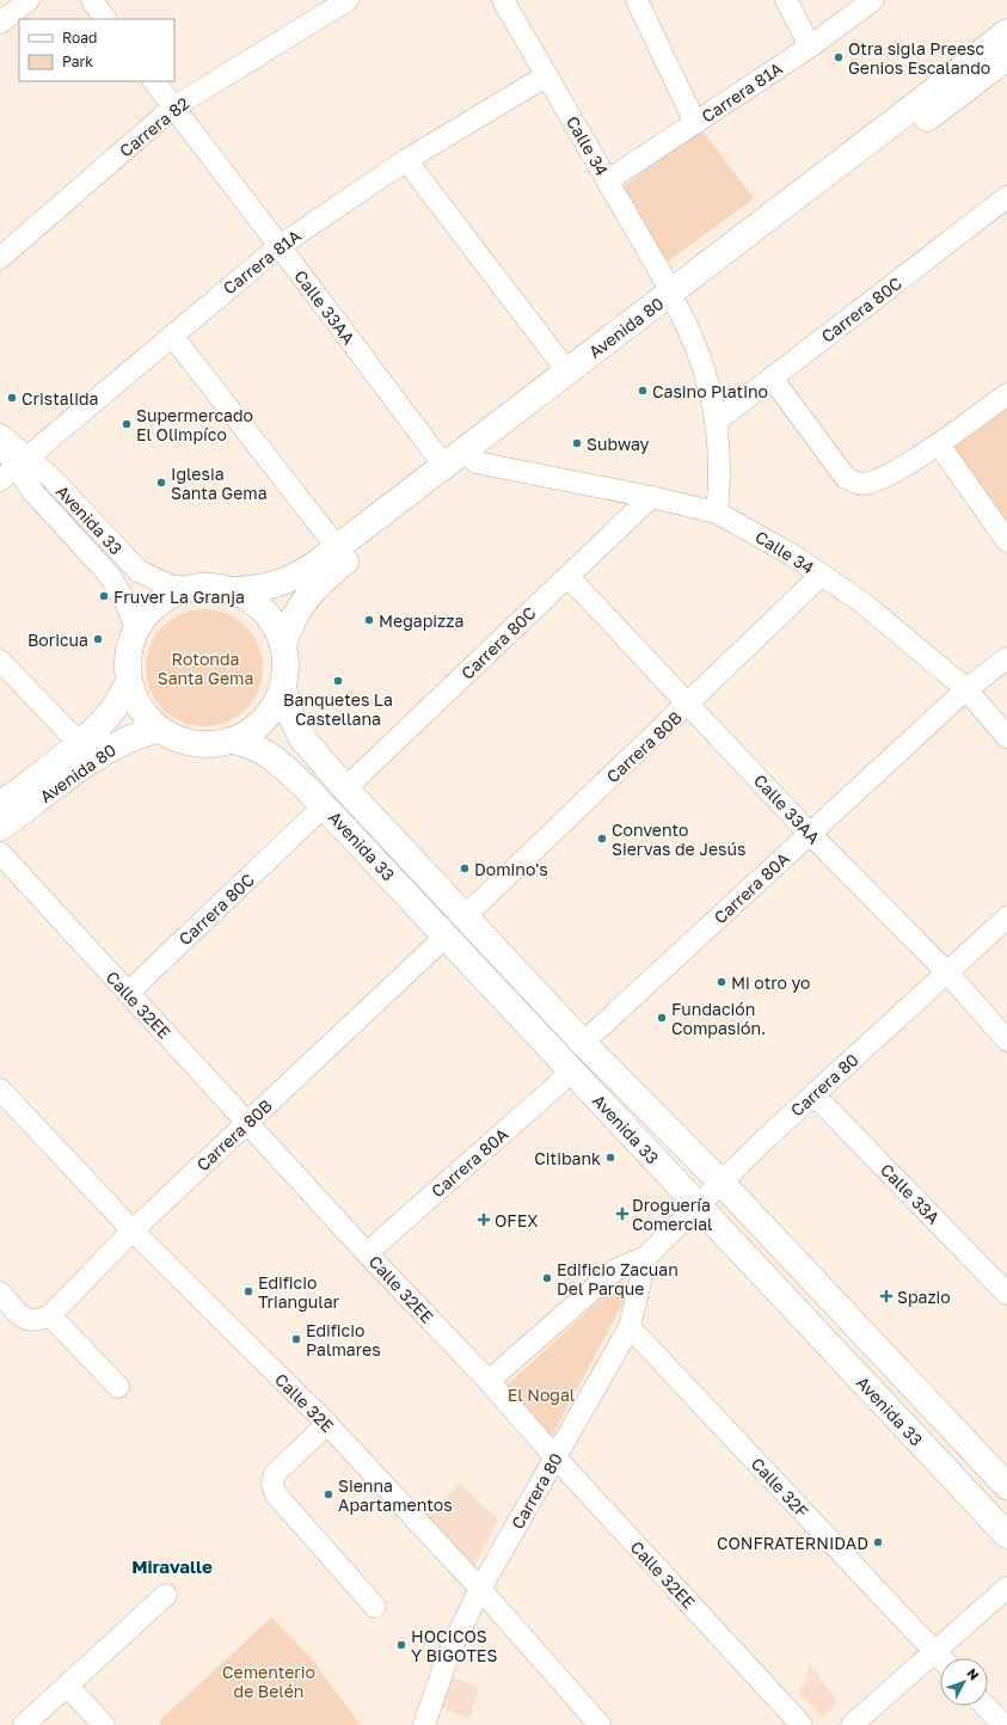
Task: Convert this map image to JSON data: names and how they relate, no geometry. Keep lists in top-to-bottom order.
{
  "streets": {
    "main road": ["Avenida 80", "Avenida 33"],
    "street": [
      "Carrera 81A",
      "Carrera 82",
      "Calle 34",
      "Calle 33AA",
      "Carrera 80C",
      "Carrera 80B",
      "Carrera 80A",
      "Calle 32EE",
      "Carrera 80",
      "Calle 33A",
      "Calle 32E",
      "Calle 32F"
    ]
  },
  "crossings": [
    ["Carrera 81A", "Calle 34"],
    ["Carrera 81A", "Calle 33AA"],
    ["Carrera 81A", "Avenida 33"],
    ["Carrera 82", "Calle 33AA"],
    ["Calle 34", "Carrera 80C"],
    ["Calle 34", "Avenida 80"],
    ["Calle 34", "Carrera 80B"],
    ["Calle 34", "Carrera 80A"],
    ["Calle 33AA", "Carrera 80C"],
    ["Calle 33AA", "Avenida 80"],
    ["Calle 33AA", "Carrera 80B"],
    ["Calle 33AA", "Carrera 80A"],
    ["Calle 33AA", "Carrera 80"],
    ["Carrera 80C", "Avenida 33"],
    ["Carrera 80C", "Calle 32EE"],
    ["Avenida 80", "Avenida 33"],
    ["Avenida 33", "Carrera 80B"],
    ["Avenida 33", "Carrera 80A"],
    ["Avenida 33", "Carrera 80"],
    ["Carrera 80B", "Calle 32EE"],
    ["Carrera 80B", "Calle 32E"],
    ["Carrera 80A", "Calle 32EE"],
    ["Calle 32EE", "Carrera 80"],
    ["Carrera 80", "Calle 33A"],
    ["Carrera 80", "Calle 32E"],
    ["Carrera 80", "Calle 32F"]
  ],
  "districts": ["Miravalle"],
  "parks": ["Rotonda Santa Gema", "El Nogal", "Cementerio de Belén"],
  "places": {
    "other": [
      "Otra sigla Preesc Genios Escalando",
      "Casino Platino",
      "Cristalida",
      "Supermercado El Olimpíco",
      "Subway",
      "Iglesia Santa Gema",
      "Fruver La Granja",
      "Megapizza",
      "Boricua",
      "Banquetes La Castellana",
      "Convento Siervas de Jesús",
      "Domino's",
      "Mi otro yo",
      "Fundación Compasión.",
      "Citibank",
      "Edificio Zacuan Del Parque",
      "Edificio Triangular",
      "Edificio Palmares",
      "Sienna Apartamentos",
      "CONFRATERNIDAD",
      "HOCICOS Y BIGOTES"
    ],
    "health": ["Droguería Comercial", "OFEX", "Spazio"]
  },
  "legend": ["Road", "Park"],
  "north": "top right"
}
